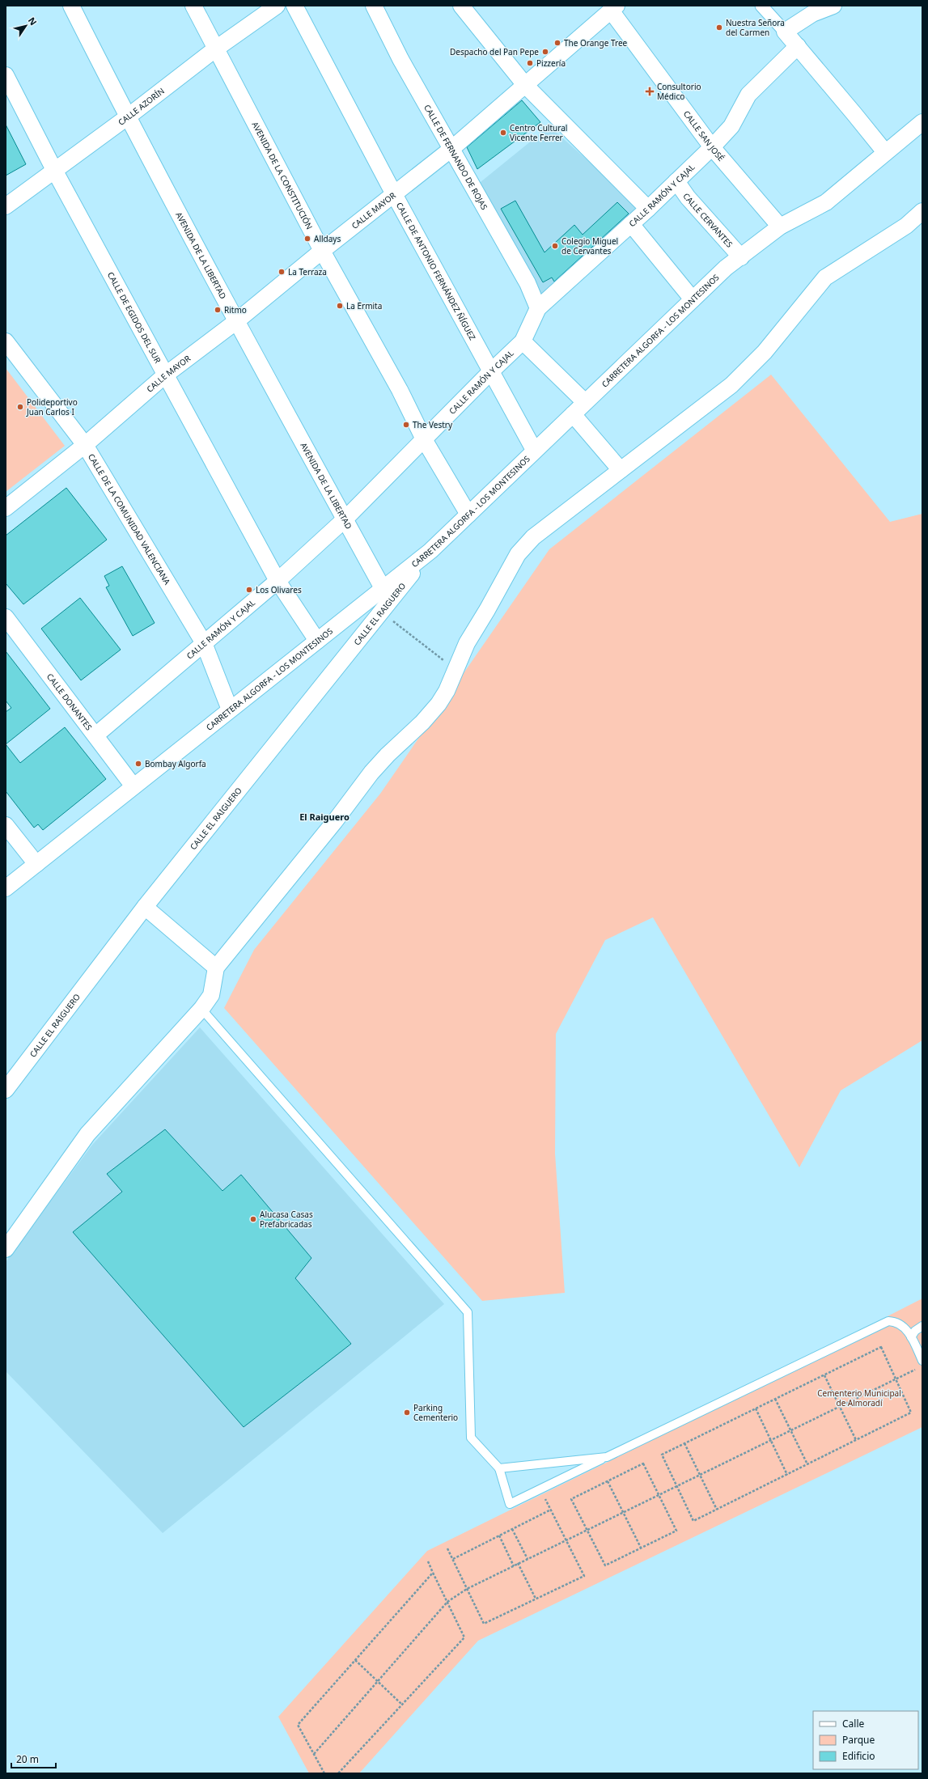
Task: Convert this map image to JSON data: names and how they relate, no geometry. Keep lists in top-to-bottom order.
{
  "streets": {
    "street": [
      "CALLE AZORÍN",
      "CALLE SAN JOSÉ",
      "CALLE DE FERNANDO DE ROJAS",
      "AVENIDA DE LA CONSTITUCIÓN",
      "CALLE RAMÓN Y CAJAL",
      "CALLE MAYOR",
      "CALLE CERVANTES",
      "AVENIDA DE LA LIBERTAD",
      "CALLE DE ANTONIO FERNÁNDEZ ÑÍGUEZ",
      "CALLE DE EGIDOS DEL SUR",
      "CARRETERA ALGORFA - LOS MONTESINOS",
      "CALLE DE LA COMUNIDAD VALENCIANA",
      "CALLE EL RAIGUERO",
      "CALLE DONANTES"
    ]
  },
  "crossings": [
    ["CALLE AZORÍN", "AVENIDA DE LA CONSTITUCIÓN"],
    ["CALLE AZORÍN", "AVENIDA DE LA LIBERTAD"],
    ["CALLE AZORÍN", "CALLE DE EGIDOS DEL SUR"],
    ["CALLE SAN JOSÉ", "CALLE RAMÓN Y CAJAL"],
    ["CALLE SAN JOSÉ", "CALLE MAYOR"],
    ["CALLE SAN JOSÉ", "CARRETERA ALGORFA - LOS MONTESINOS"],
    ["CALLE DE FERNANDO DE ROJAS", "CALLE RAMÓN Y CAJAL"],
    ["CALLE DE FERNANDO DE ROJAS", "CALLE MAYOR"],
    ["AVENIDA DE LA CONSTITUCIÓN", "CALLE RAMÓN Y CAJAL"],
    ["AVENIDA DE LA CONSTITUCIÓN", "CALLE MAYOR"],
    ["AVENIDA DE LA CONSTITUCIÓN", "CARRETERA ALGORFA - LOS MONTESINOS"],
    ["CALLE RAMÓN Y CAJAL", "CALLE CERVANTES"],
    ["CALLE RAMÓN Y CAJAL", "AVENIDA DE LA LIBERTAD"],
    ["CALLE RAMÓN Y CAJAL", "CALLE DE ANTONIO FERNÁNDEZ ÑÍGUEZ"],
    ["CALLE RAMÓN Y CAJAL", "CALLE DE EGIDOS DEL SUR"],
    ["CALLE RAMÓN Y CAJAL", "CALLE DE LA COMUNIDAD VALENCIANA"],
    ["CALLE RAMÓN Y CAJAL", "CALLE DONANTES"],
    ["CALLE MAYOR", "AVENIDA DE LA LIBERTAD"],
    ["CALLE MAYOR", "CALLE DE ANTONIO FERNÁNDEZ ÑÍGUEZ"],
    ["CALLE MAYOR", "CALLE DE EGIDOS DEL SUR"],
    ["CALLE MAYOR", "CALLE DE LA COMUNIDAD VALENCIANA"],
    ["CALLE CERVANTES", "CARRETERA ALGORFA - LOS MONTESINOS"],
    ["AVENIDA DE LA LIBERTAD", "CARRETERA ALGORFA - LOS MONTESINOS"],
    ["CALLE DE ANTONIO FERNÁNDEZ ÑÍGUEZ", "CARRETERA ALGORFA - LOS MONTESINOS"],
    ["CALLE DE EGIDOS DEL SUR", "CARRETERA ALGORFA - LOS MONTESINOS"],
    ["CARRETERA ALGORFA - LOS MONTESINOS", "CALLE DE LA COMUNIDAD VALENCIANA"],
    ["CARRETERA ALGORFA - LOS MONTESINOS", "CALLE EL RAIGUERO"],
    ["CARRETERA ALGORFA - LOS MONTESINOS", "CALLE DONANTES"]
  ],
  "districts": ["El Raiguero"],
  "parks": ["Cementerio Municipal de Almoradí"],
  "places": {
    "other": [
      "Nuestra Señora del Carmen",
      "The Orange Tree",
      "Despacho del Pan Pepe",
      "Pizzería",
      "Centro Cultural Vicente Ferrer",
      "Alldays",
      "Colegio Miguel de Cervantes",
      "La Terraza",
      "La Ermita",
      "Ritmo",
      "Polideportivo Juan Carlos I",
      "The Vestry",
      "Los Olivares",
      "Bombay Algorfa",
      "Alucasa Casas Prefabricadas",
      "Parking Cementerio"
    ],
    "health": ["Consultorio Médico"]
  },
  "legend": ["Calle", "Parque", "Edificio"],
  "scale_bar": "20 m",
  "north": "top right"
}
